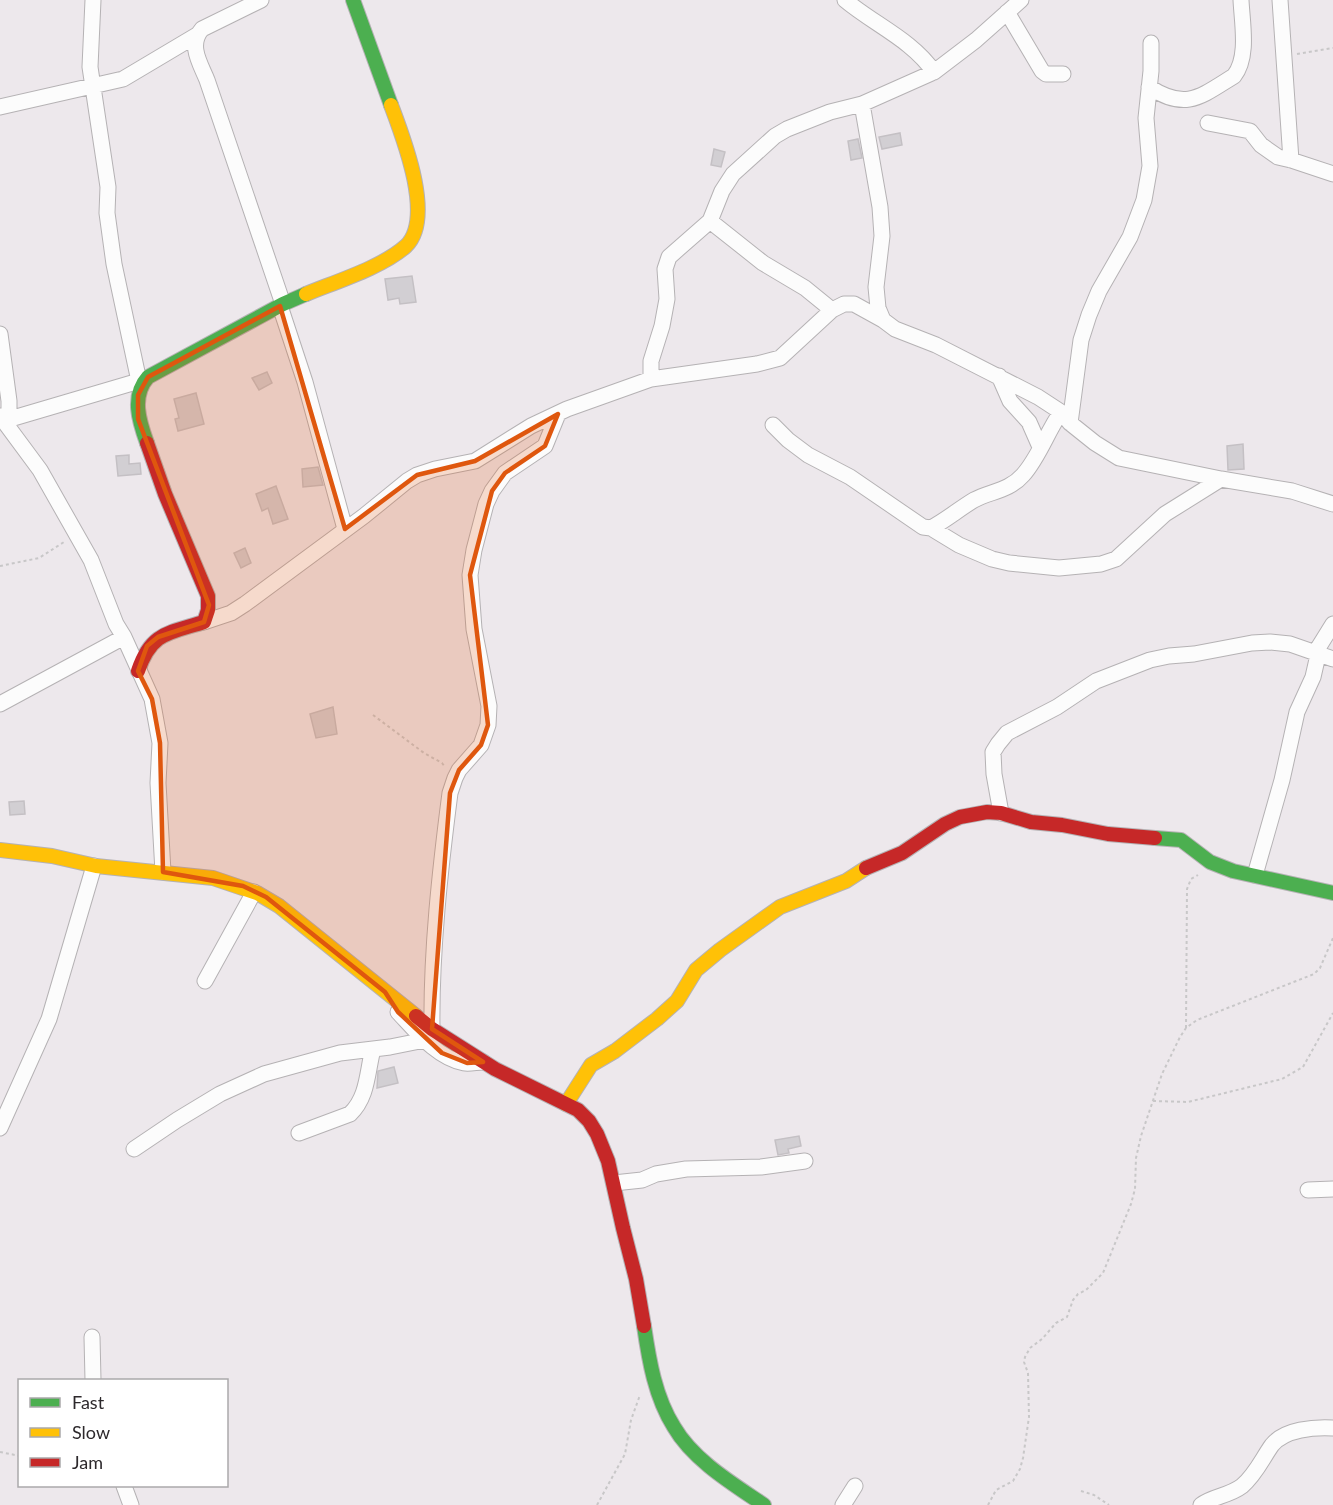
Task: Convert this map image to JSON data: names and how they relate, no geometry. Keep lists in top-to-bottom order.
{
  "legend": ["Fast", "Slow", "Jam"]
}
